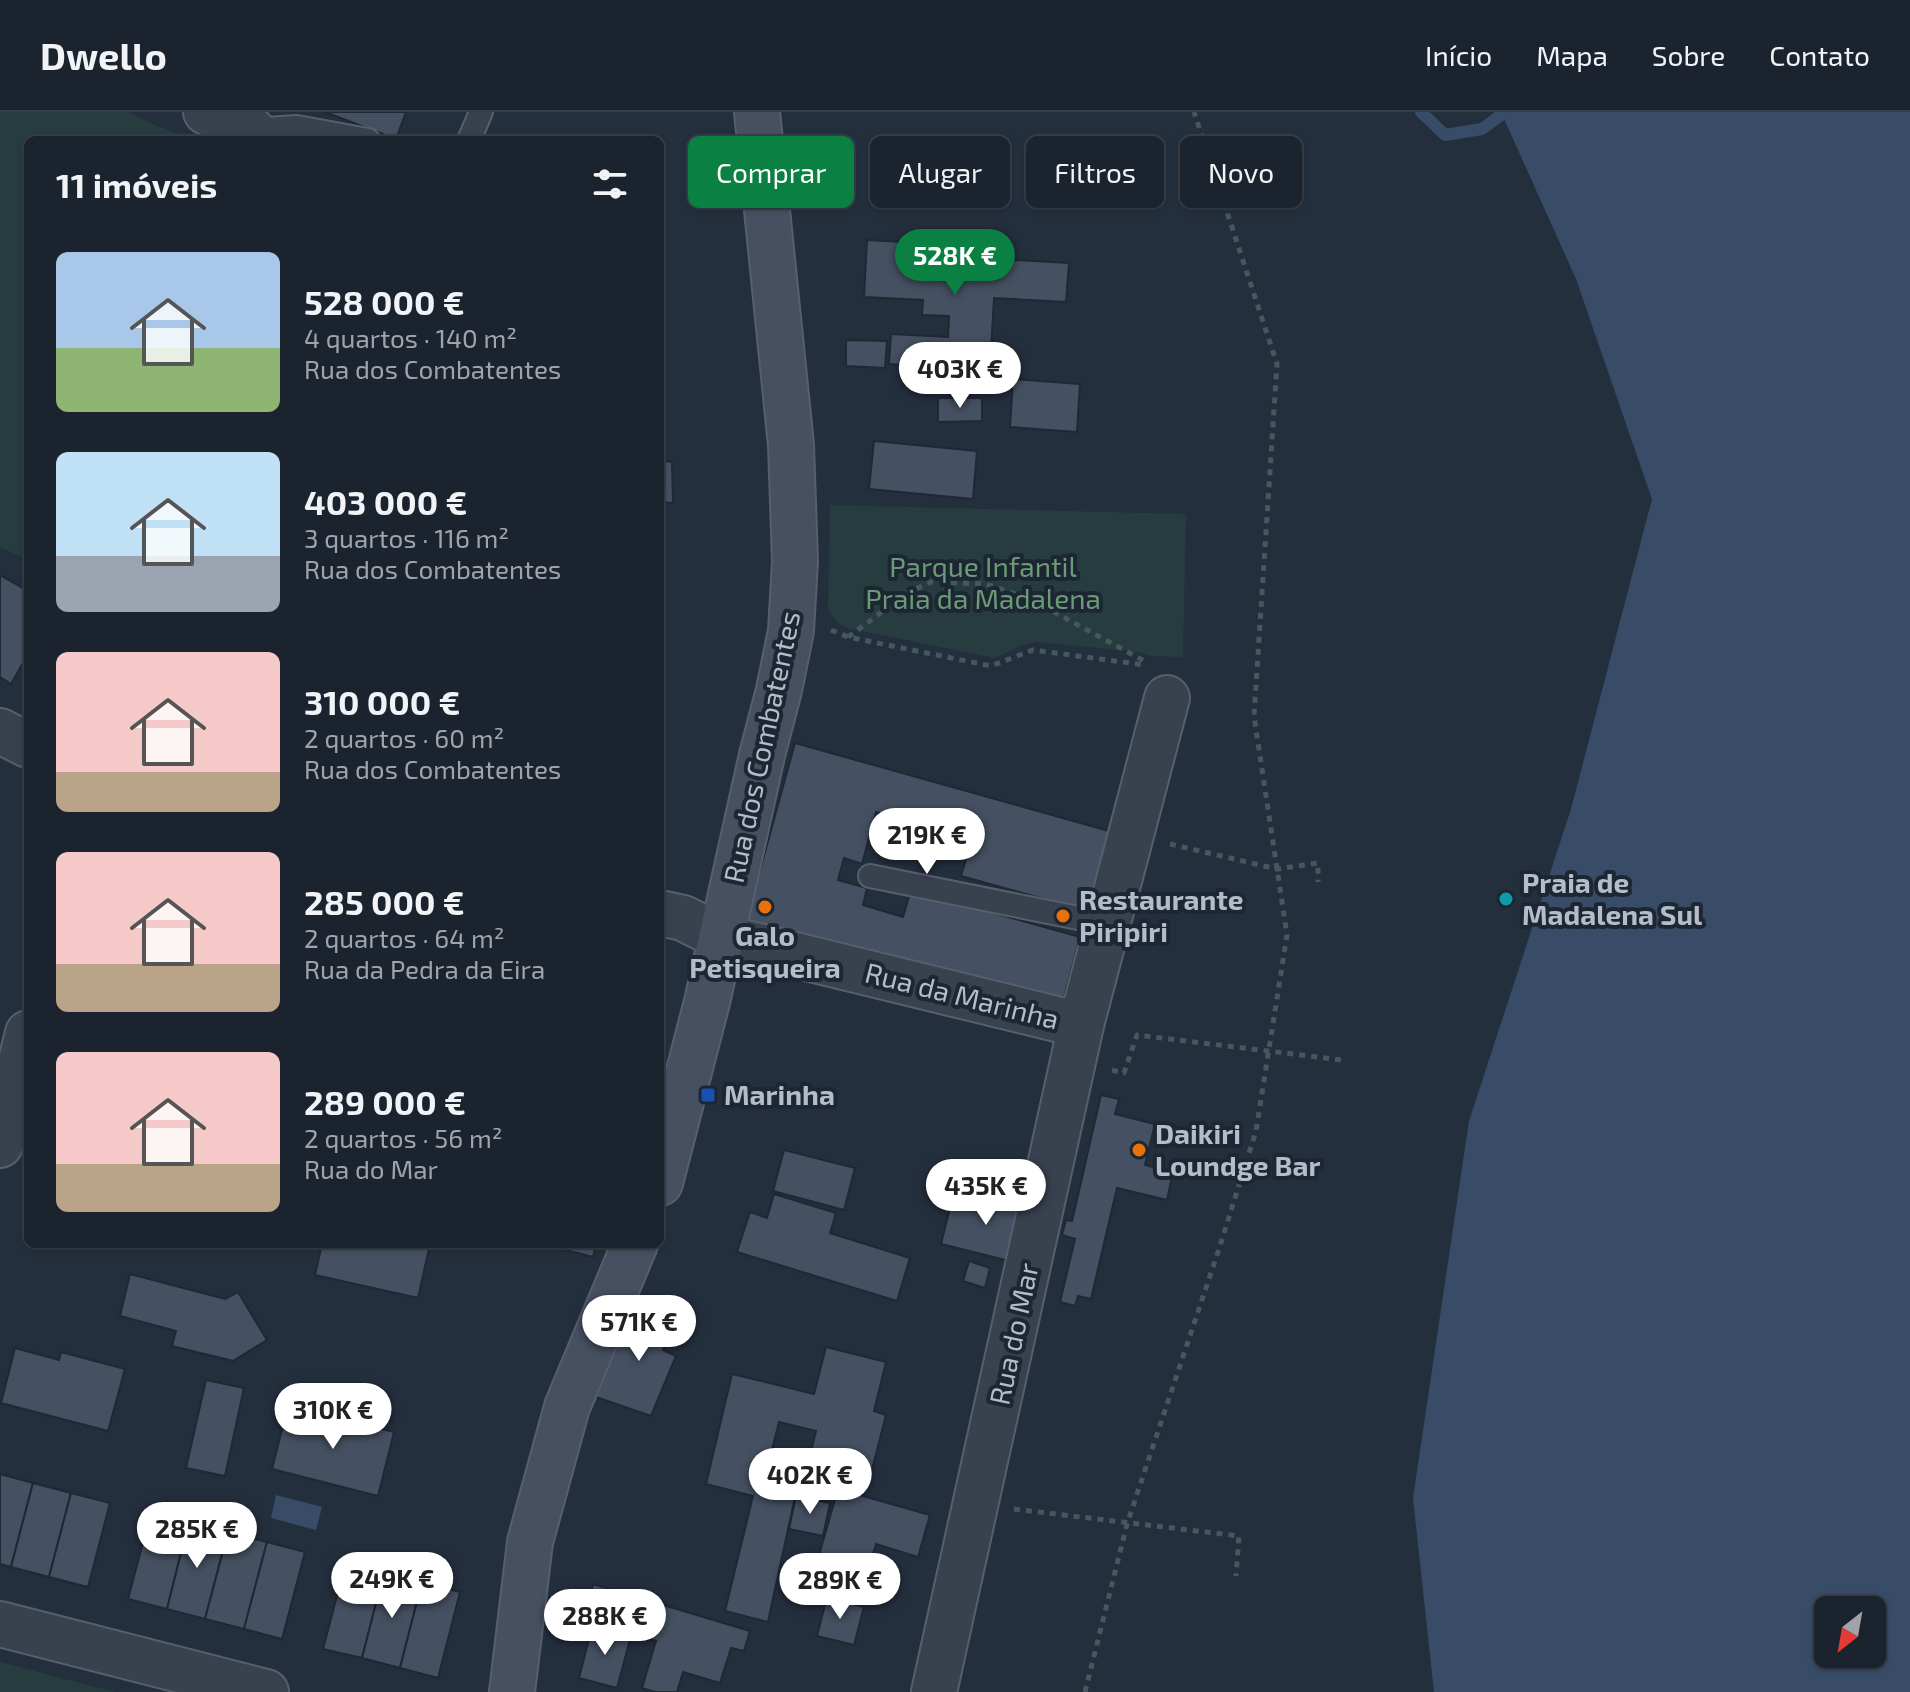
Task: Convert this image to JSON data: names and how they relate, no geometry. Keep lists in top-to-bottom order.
{
  "streets": {
    "main road": ["Rua dos Combatentes"],
    "street": ["Rua da Marinha", "Rua do Mar"]
  },
  "crossings": [
    ["Rua dos Combatentes", "Rua da Marinha"],
    ["Rua da Marinha", "Rua do Mar"]
  ],
  "parks": ["Parque Infantil Praia da Madalena"],
  "places": {
    "other": [
      "Praia de Madalena Sul",
      "Galo Petisqueira",
      "Restaurante Piripiri",
      "Daikiri Loundge Bar"
    ],
    "transit": ["Marinha"]
  },
  "north": "bottom left",
  "page": {
    "header": "Dwello",
    "nav": [
      "Início",
      "Mapa",
      "Sobre",
      "Contato"
    ],
    "chip": [
      "Comprar",
      "Alugar",
      "Filtros",
      "Novo"
    ],
    "heading": "11 imóveis",
    "price": [
      "528K €",
      "403K €",
      "219K €",
      "435K €",
      "571K €",
      "310K €",
      "402K €",
      "285K €",
      "249K €",
      "289K €",
      "288K €"
    ],
    "list": [
      {
        "name": "528 000 €",
        "note": "4 quartos · 140 m² · Rua dos Combatentes"
      },
      {
        "name": "403 000 €",
        "note": "3 quartos · 116 m² · Rua dos Combatentes"
      },
      {
        "name": "310 000 €",
        "note": "2 quartos · 60 m² · Rua dos Combatentes"
      },
      {
        "name": "285 000 €",
        "note": "2 quartos · 64 m² · Rua da Pedra da Eira"
      },
      {
        "name": "289 000 €",
        "note": "2 quartos · 56 m² · Rua do Mar"
      }
    ]
  }
}
